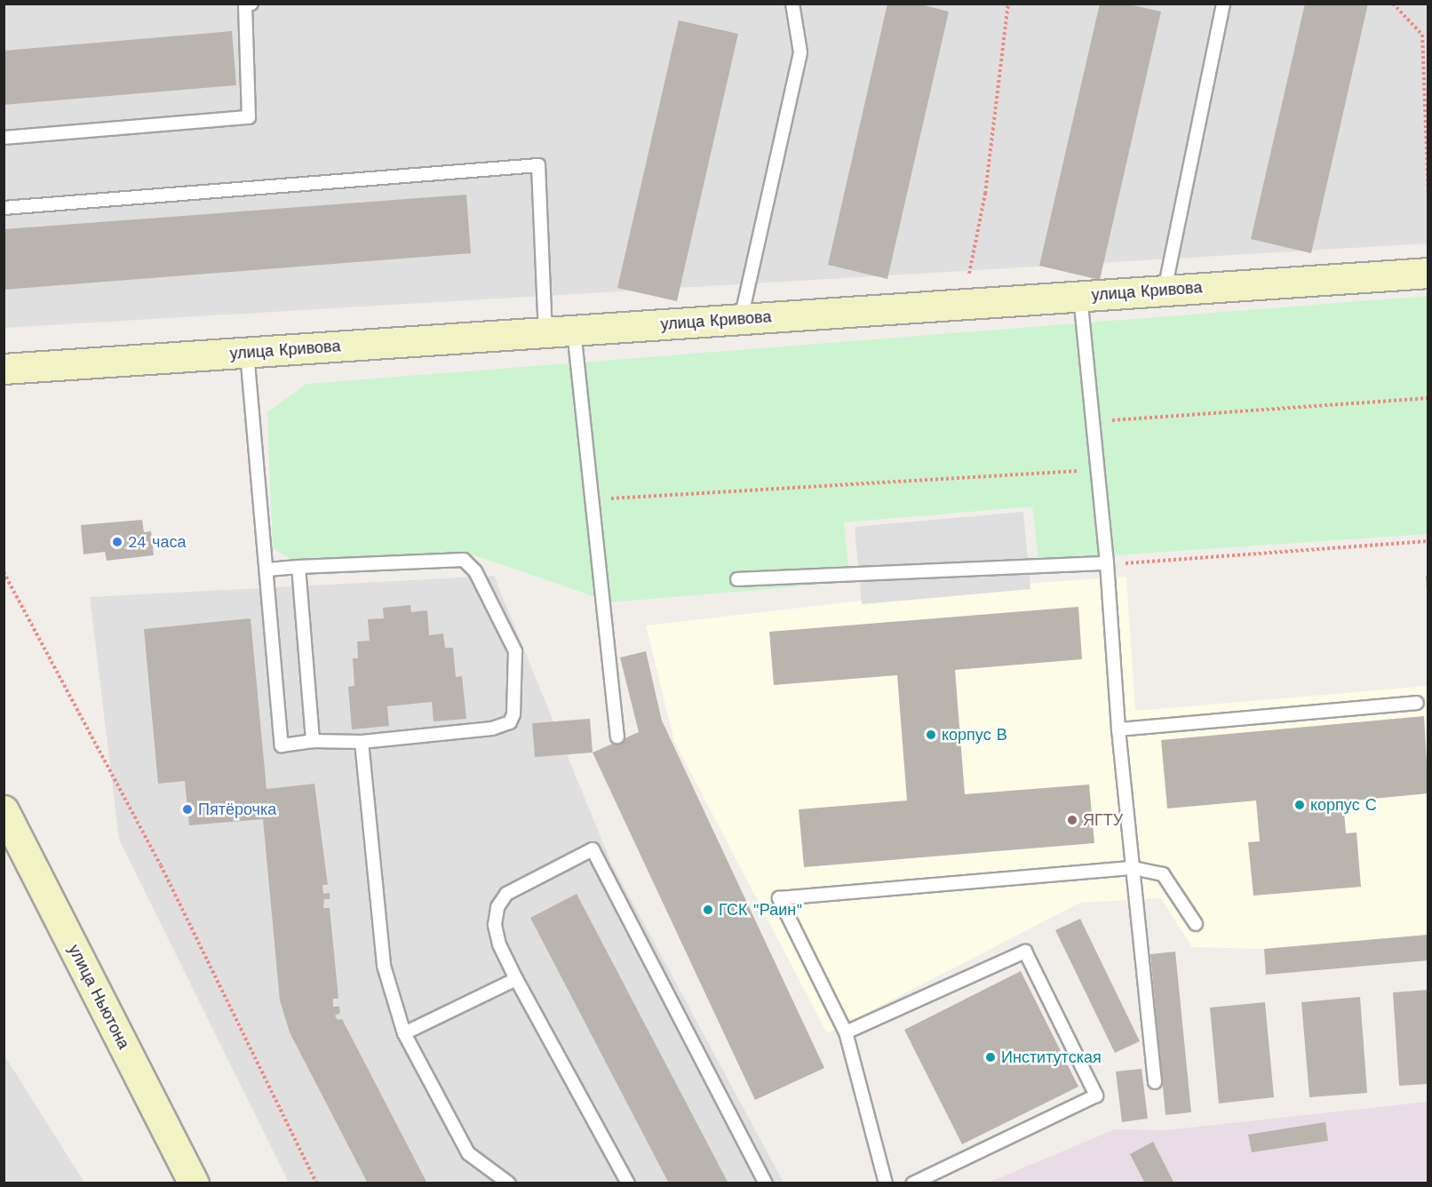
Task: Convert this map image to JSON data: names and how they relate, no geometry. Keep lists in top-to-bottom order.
{
  "streets": {
    "street": ["улица Кривова", "улица Ньютона"]
  },
  "places": [
    "24 часа",
    "корпус В",
    "корпус С",
    "Пятёрочка",
    "ЯГТУ",
    "ГСК \"Раин\"",
    "Институтская"
  ]
}
